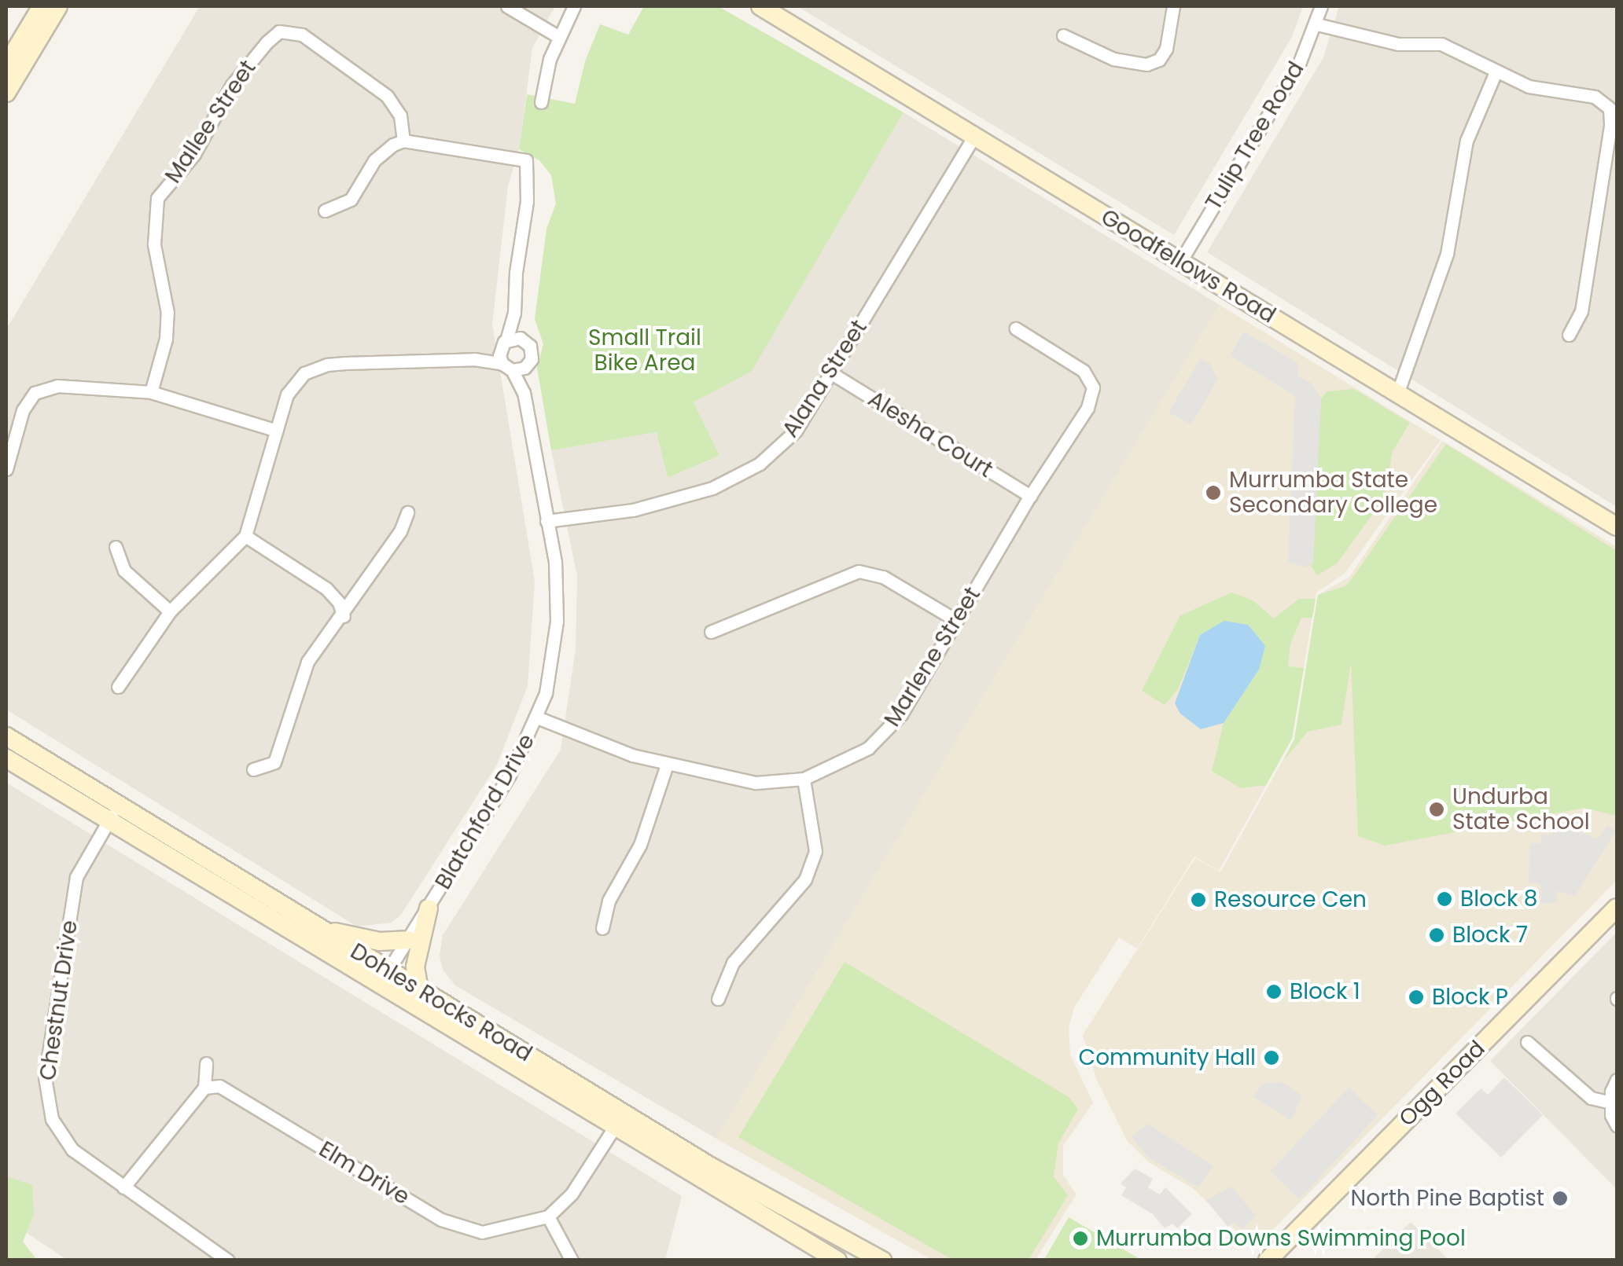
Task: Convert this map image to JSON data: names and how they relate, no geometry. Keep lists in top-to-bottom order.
{
  "streets": {
    "main road": ["Goodfellows Road", "Dohles Rocks Road", "Ogg Road"],
    "street": [
      "Mallee Street",
      "Tulip Tree Road",
      "Alana Street",
      "Alesha Court",
      "Marlene Street",
      "Blatchford Drive",
      "Chestnut Drive",
      "Elm Drive"
    ]
  },
  "crossings": [
    ["Tulip Tree Road", "Goodfellows Road"],
    ["Goodfellows Road", "Alana Street"],
    ["Alana Street", "Alesha Court"],
    ["Alana Street", "Blatchford Drive"],
    ["Alesha Court", "Marlene Street"],
    ["Marlene Street", "Blatchford Drive"],
    ["Blatchford Drive", "Dohles Rocks Road"],
    ["Chestnut Drive", "Dohles Rocks Road"]
  ],
  "parks": ["Small Trail Bike Area"],
  "places": [
    "Murrumba State Secondary College",
    "Undurba State School",
    "Block 8",
    "Resource Cen",
    "Block 7",
    "Block 1",
    "Block P",
    "Community Hall",
    "North Pine Baptist",
    "Murrumba Downs Swimming Pool"
  ]
}
